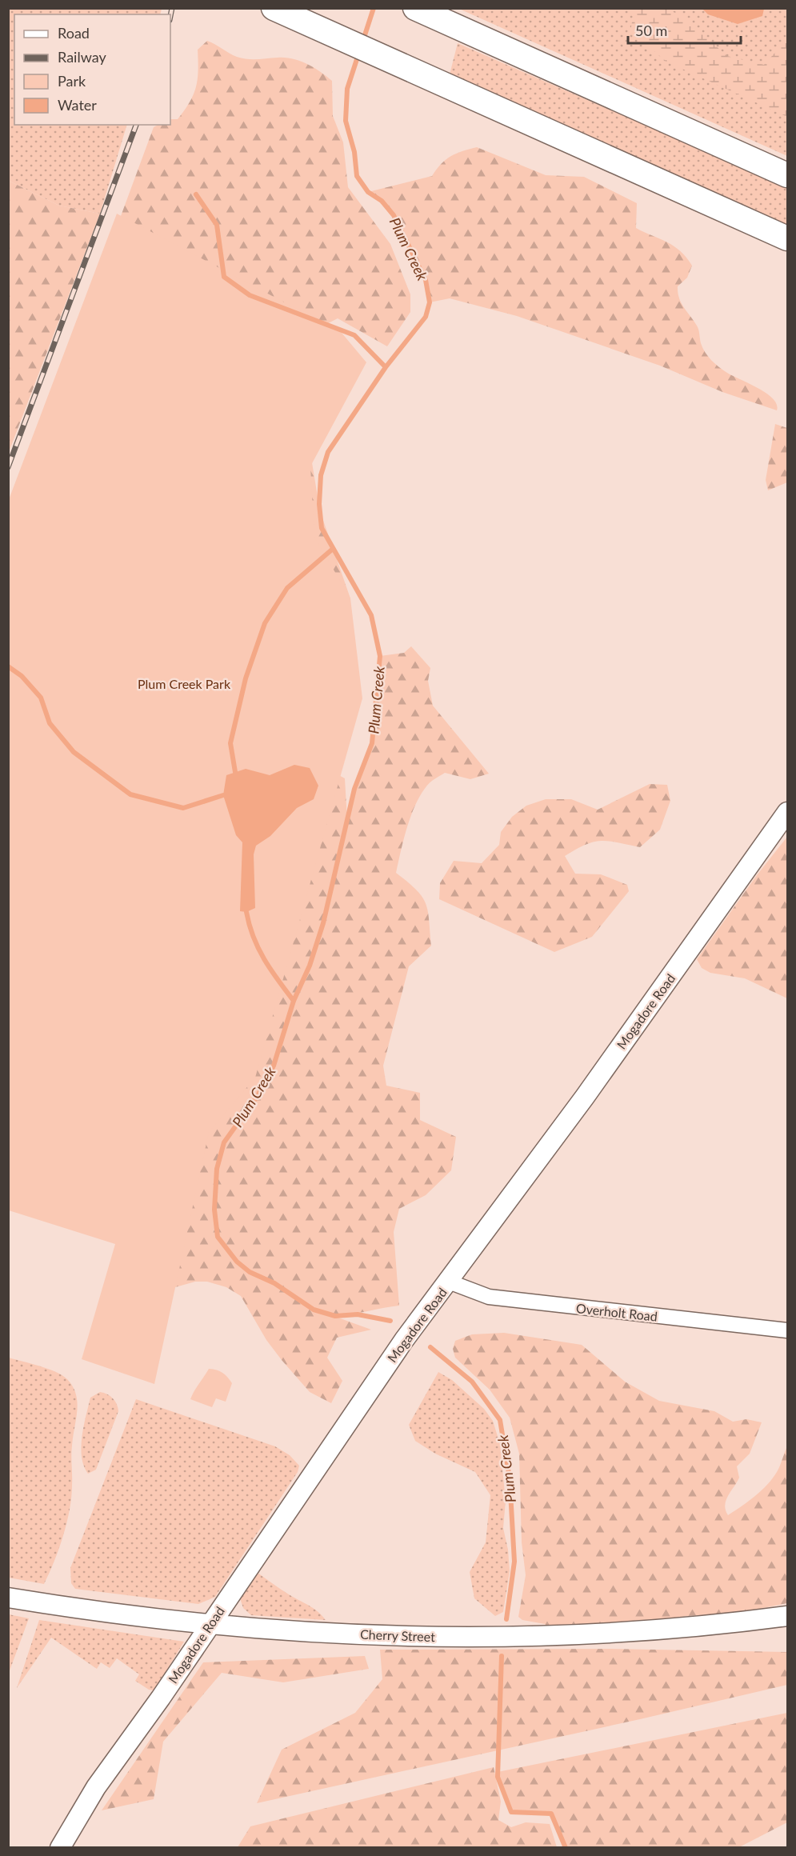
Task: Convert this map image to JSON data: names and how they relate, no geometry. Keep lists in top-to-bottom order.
{
  "streets": {
    "street": ["Mogadore Road", "Overholt Road", "Cherry Street"]
  },
  "crossings": [
    ["Mogadore Road", "Overholt Road"],
    ["Mogadore Road", "Cherry Street"]
  ],
  "water": ["Plum Creek"],
  "parks": ["Plum Creek Park"],
  "legend": [
    "Road",
    "Railway",
    "Park",
    "Water"
  ],
  "scale_bar": "50 m"
}
